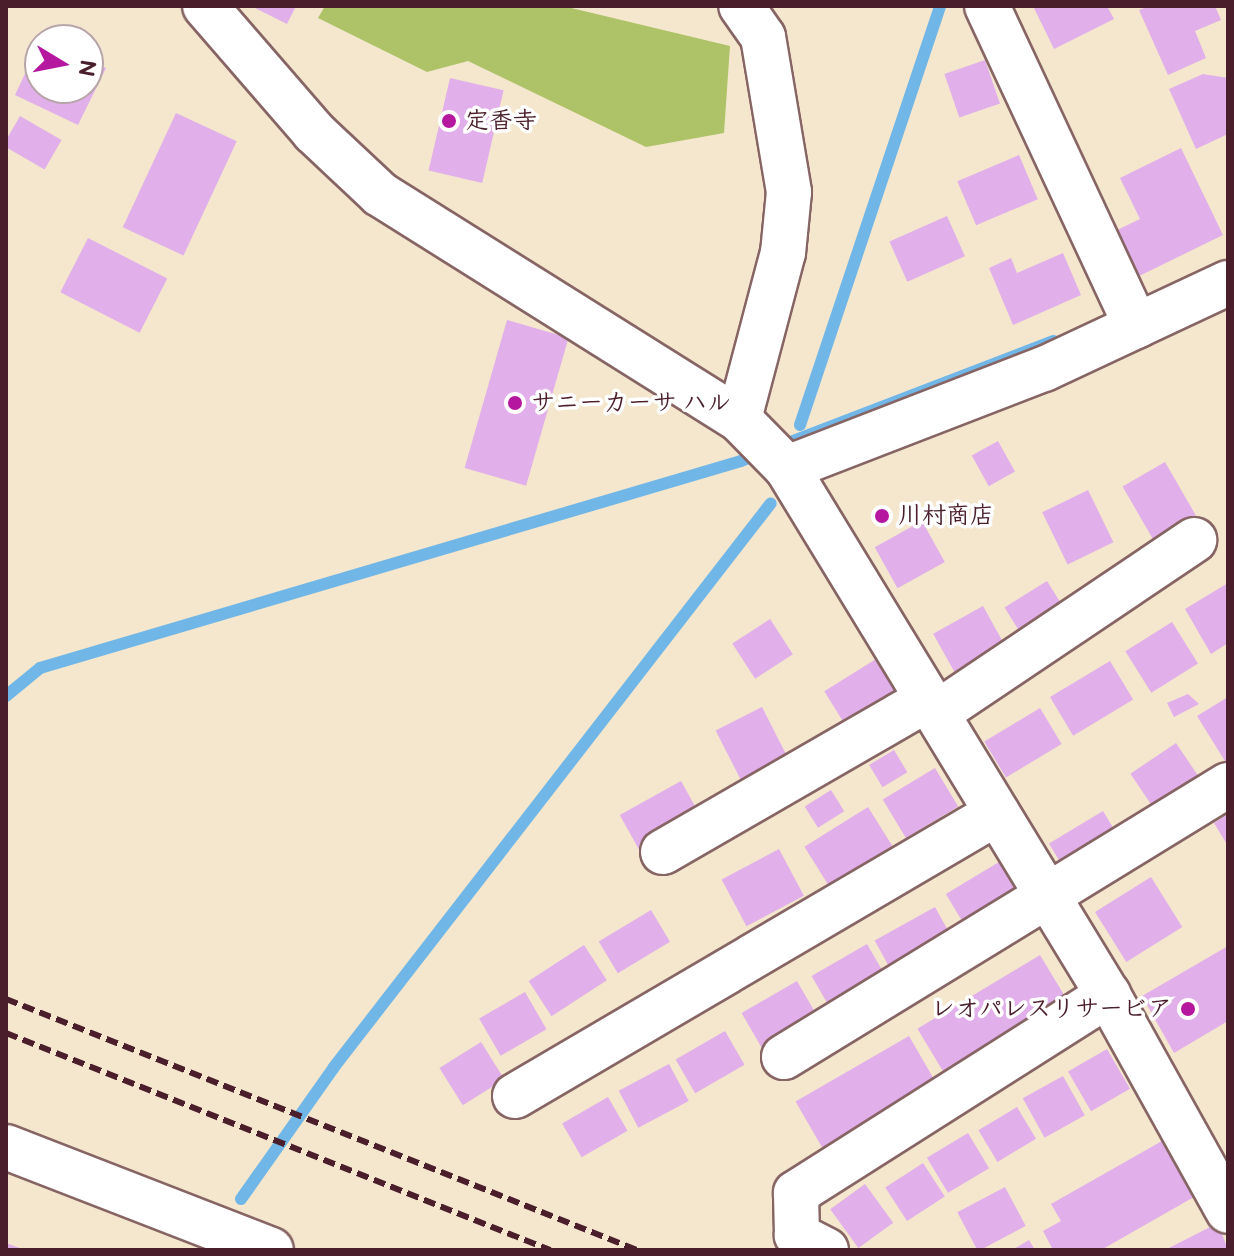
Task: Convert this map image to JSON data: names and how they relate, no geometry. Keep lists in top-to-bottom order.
{
  "places": [
    "定香寺",
    "サニーカーサ ハル",
    "川村商店",
    "レオパレスリサービア"
  ],
  "north": "right"
}
